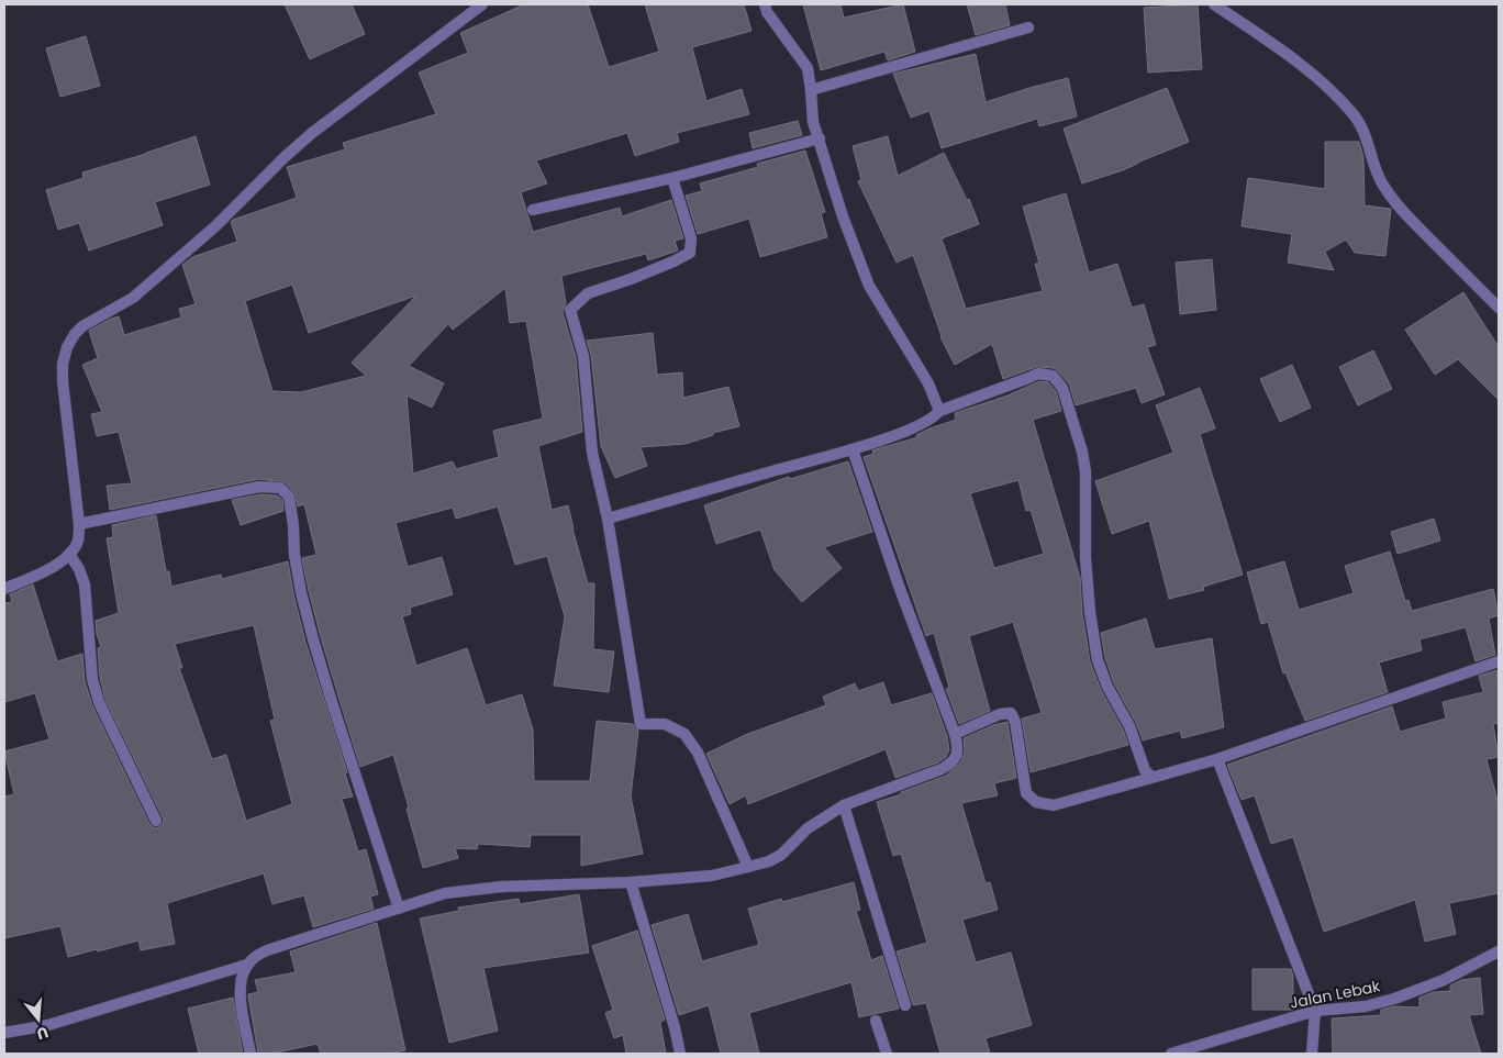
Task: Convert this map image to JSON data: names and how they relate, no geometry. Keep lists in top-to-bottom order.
{
  "streets": {
    "street": ["Jalan Lebak"]
  },
  "north": "bottom"
}
